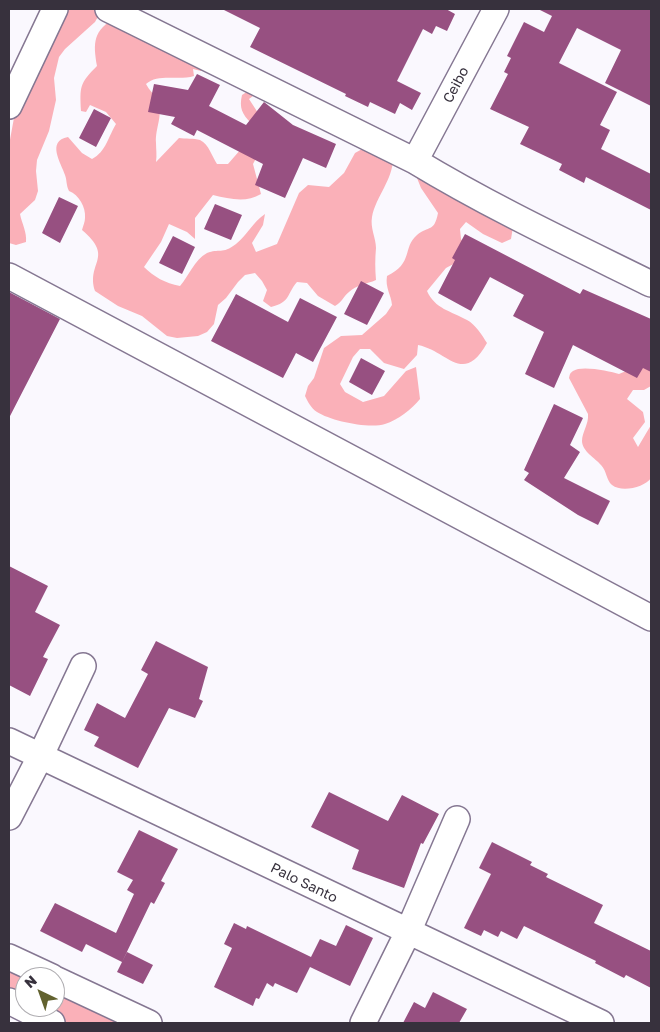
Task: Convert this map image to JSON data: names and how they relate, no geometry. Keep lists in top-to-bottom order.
{
  "streets": {
    "street": ["Ceibo", "Palo Santo"]
  },
  "north": "top left"
}
